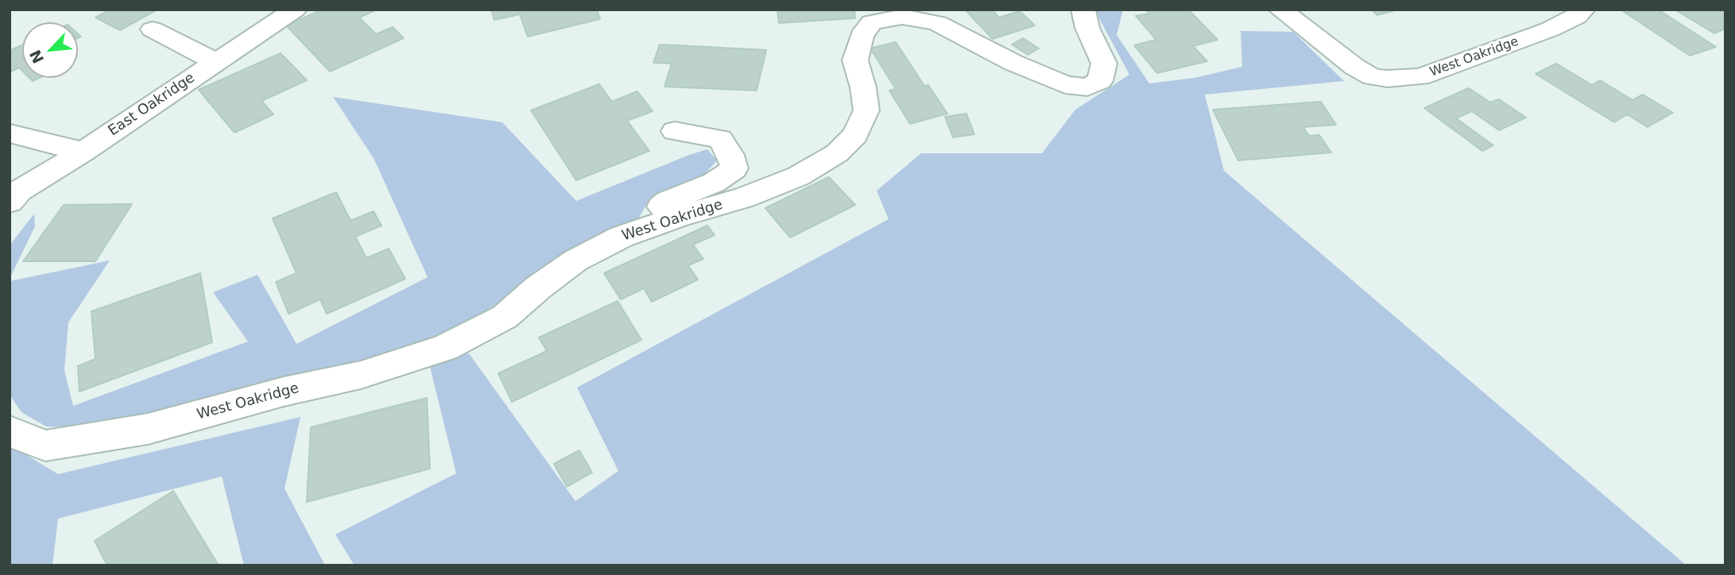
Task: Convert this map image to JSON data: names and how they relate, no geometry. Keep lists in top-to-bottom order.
{
  "streets": {
    "street": ["West Oakridge", "East Oakridge"]
  },
  "north": "bottom left"
}
